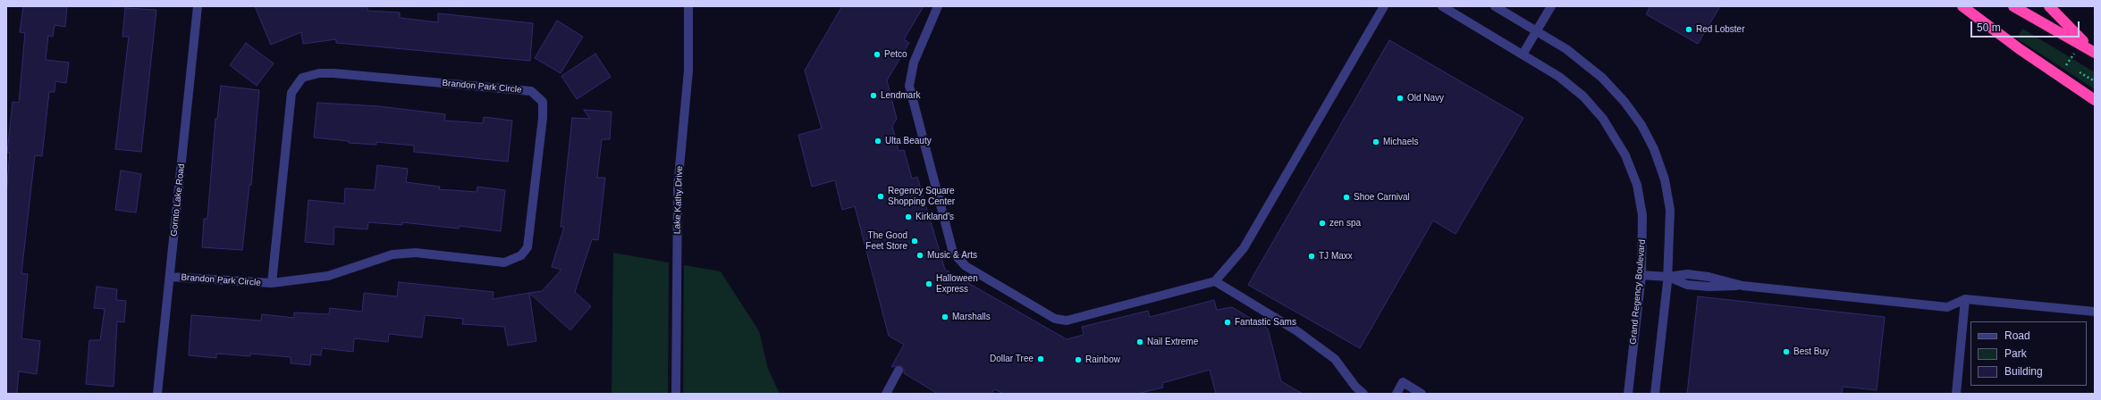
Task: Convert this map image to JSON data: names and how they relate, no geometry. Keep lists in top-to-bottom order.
{
  "streets": {
    "street": [
      "Brandon Park Circle",
      "Gornto Lake Road",
      "Lake Kathy Drive",
      "Grand Regency Boulevard"
    ]
  },
  "crossings": [
    ["Brandon Park Circle", "Gornto Lake Road"]
  ],
  "places": [
    "Red Lobster",
    "Petco",
    "Lendmark",
    "Old Navy",
    "Ulta Beauty",
    "Michaels",
    "Regency Square Shopping Center",
    "Shoe Carnival",
    "Kirkland's",
    "zen spa",
    "The Good Feet Store",
    "Music & Arts",
    "TJ Maxx",
    "Halloween Express",
    "Marshalls",
    "Fantastic Sams",
    "Nail Extreme",
    "Best Buy",
    "Dollar Tree",
    "Rainbow"
  ],
  "legend": ["Road", "Park", "Building"],
  "scale_bar": "50 m"
}
